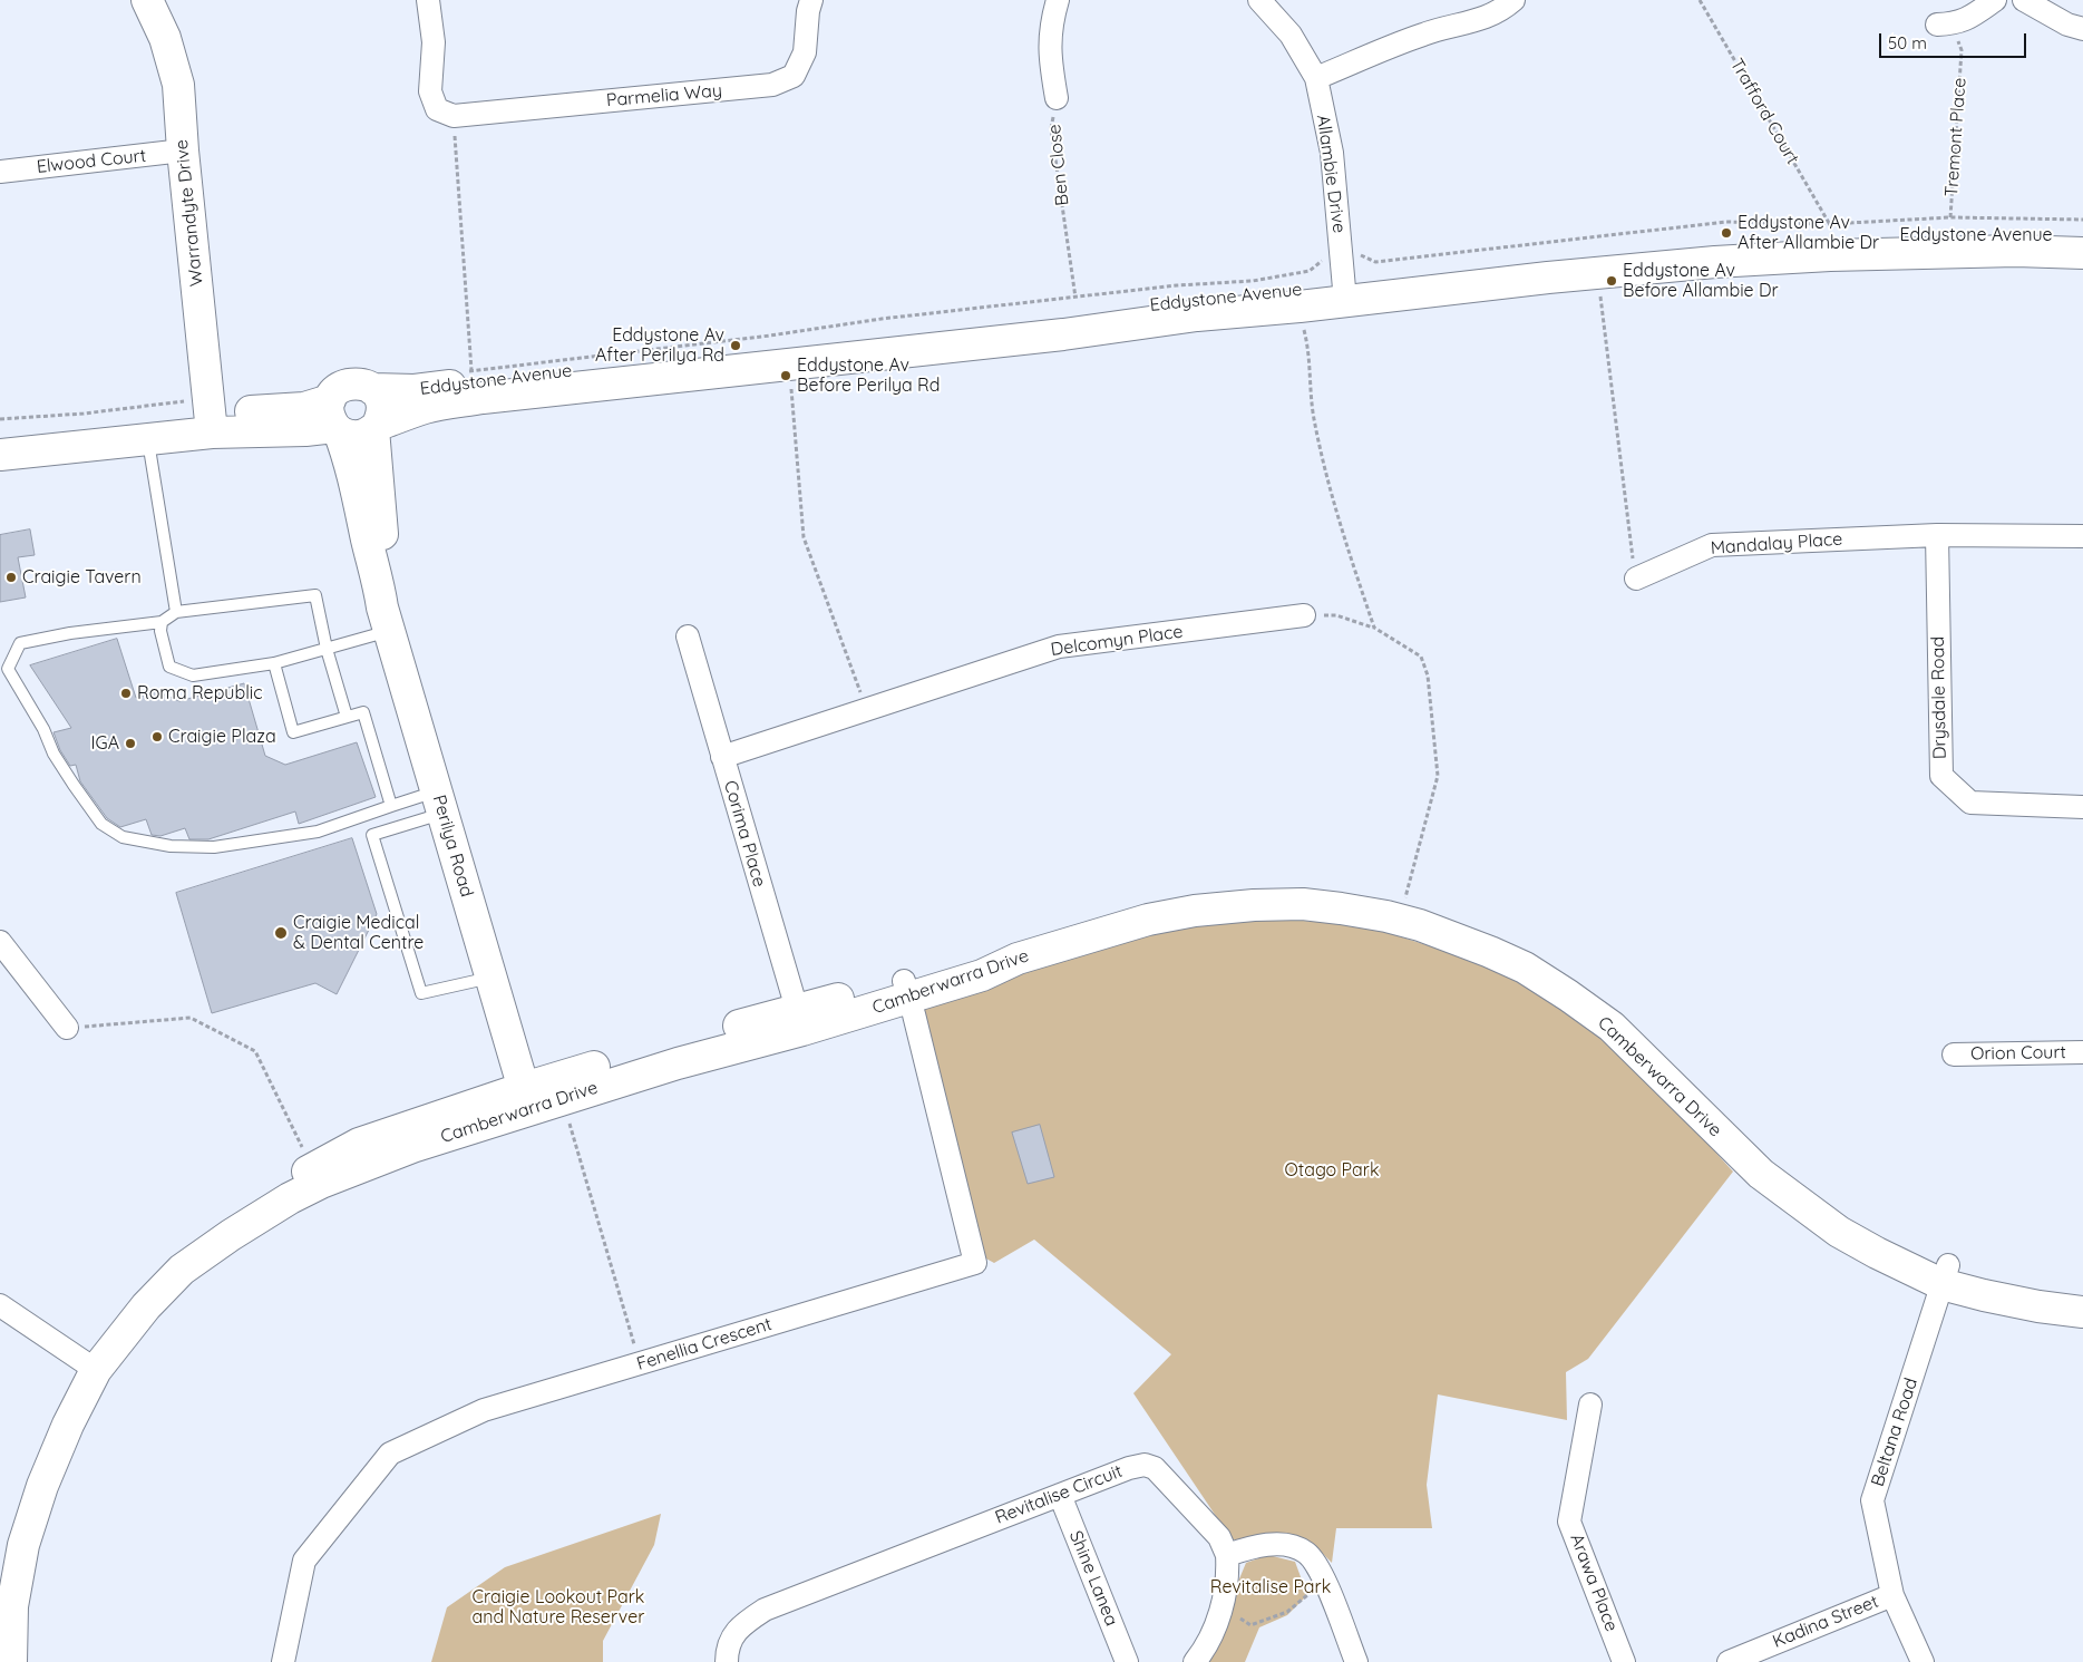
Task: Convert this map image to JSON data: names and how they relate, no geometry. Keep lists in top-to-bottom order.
{
  "streets": {
    "street": [
      "Parmelia Way",
      "Elwood Court",
      "Ben Close",
      "Allambie Drive",
      "Warrandyte Drive",
      "Eddystone Avenue",
      "Mandalay Place",
      "Delcomyn Place",
      "Drysdale Road",
      "Corima Place",
      "Perilya Road",
      "Camberwarra Drive",
      "Orion Court",
      "Fenellia Crescent",
      "Beltana Road",
      "Revitalise Circuit",
      "Shine Lanea",
      "Arawa Place",
      "Kadina Street"
    ],
    "path": ["Trafford Court", "Tremont Place"]
  },
  "crossings": [
    ["Elwood Court", "Warrandyte Drive"],
    ["Allambie Drive", "Eddystone Avenue"],
    ["Eddystone Avenue", "Perilya Road"],
    ["Mandalay Place", "Drysdale Road"],
    ["Delcomyn Place", "Corima Place"],
    ["Corima Place", "Camberwarra Drive"],
    ["Perilya Road", "Camberwarra Drive"],
    ["Camberwarra Drive", "Fenellia Crescent"],
    ["Camberwarra Drive", "Beltana Road"],
    ["Beltana Road", "Kadina Street"],
    ["Revitalise Circuit", "Shine Lanea"]
  ],
  "parks": ["Otago Park", "Revitalise Park", "Craigie Lookout Park and Nature Reserver"],
  "places": [
    "Eddystone Av After Allambie Dr",
    "Eddystone Av Before Allambie Dr",
    "Eddystone Av After Perilya Rd",
    "Eddystone Av Before Perilya Rd",
    "Craigie Tavern",
    "Roma Republic",
    "Craigie Plaza",
    "IGA",
    "Craigie Medical & Dental Centre"
  ],
  "scale_bar": "50 m"
}
